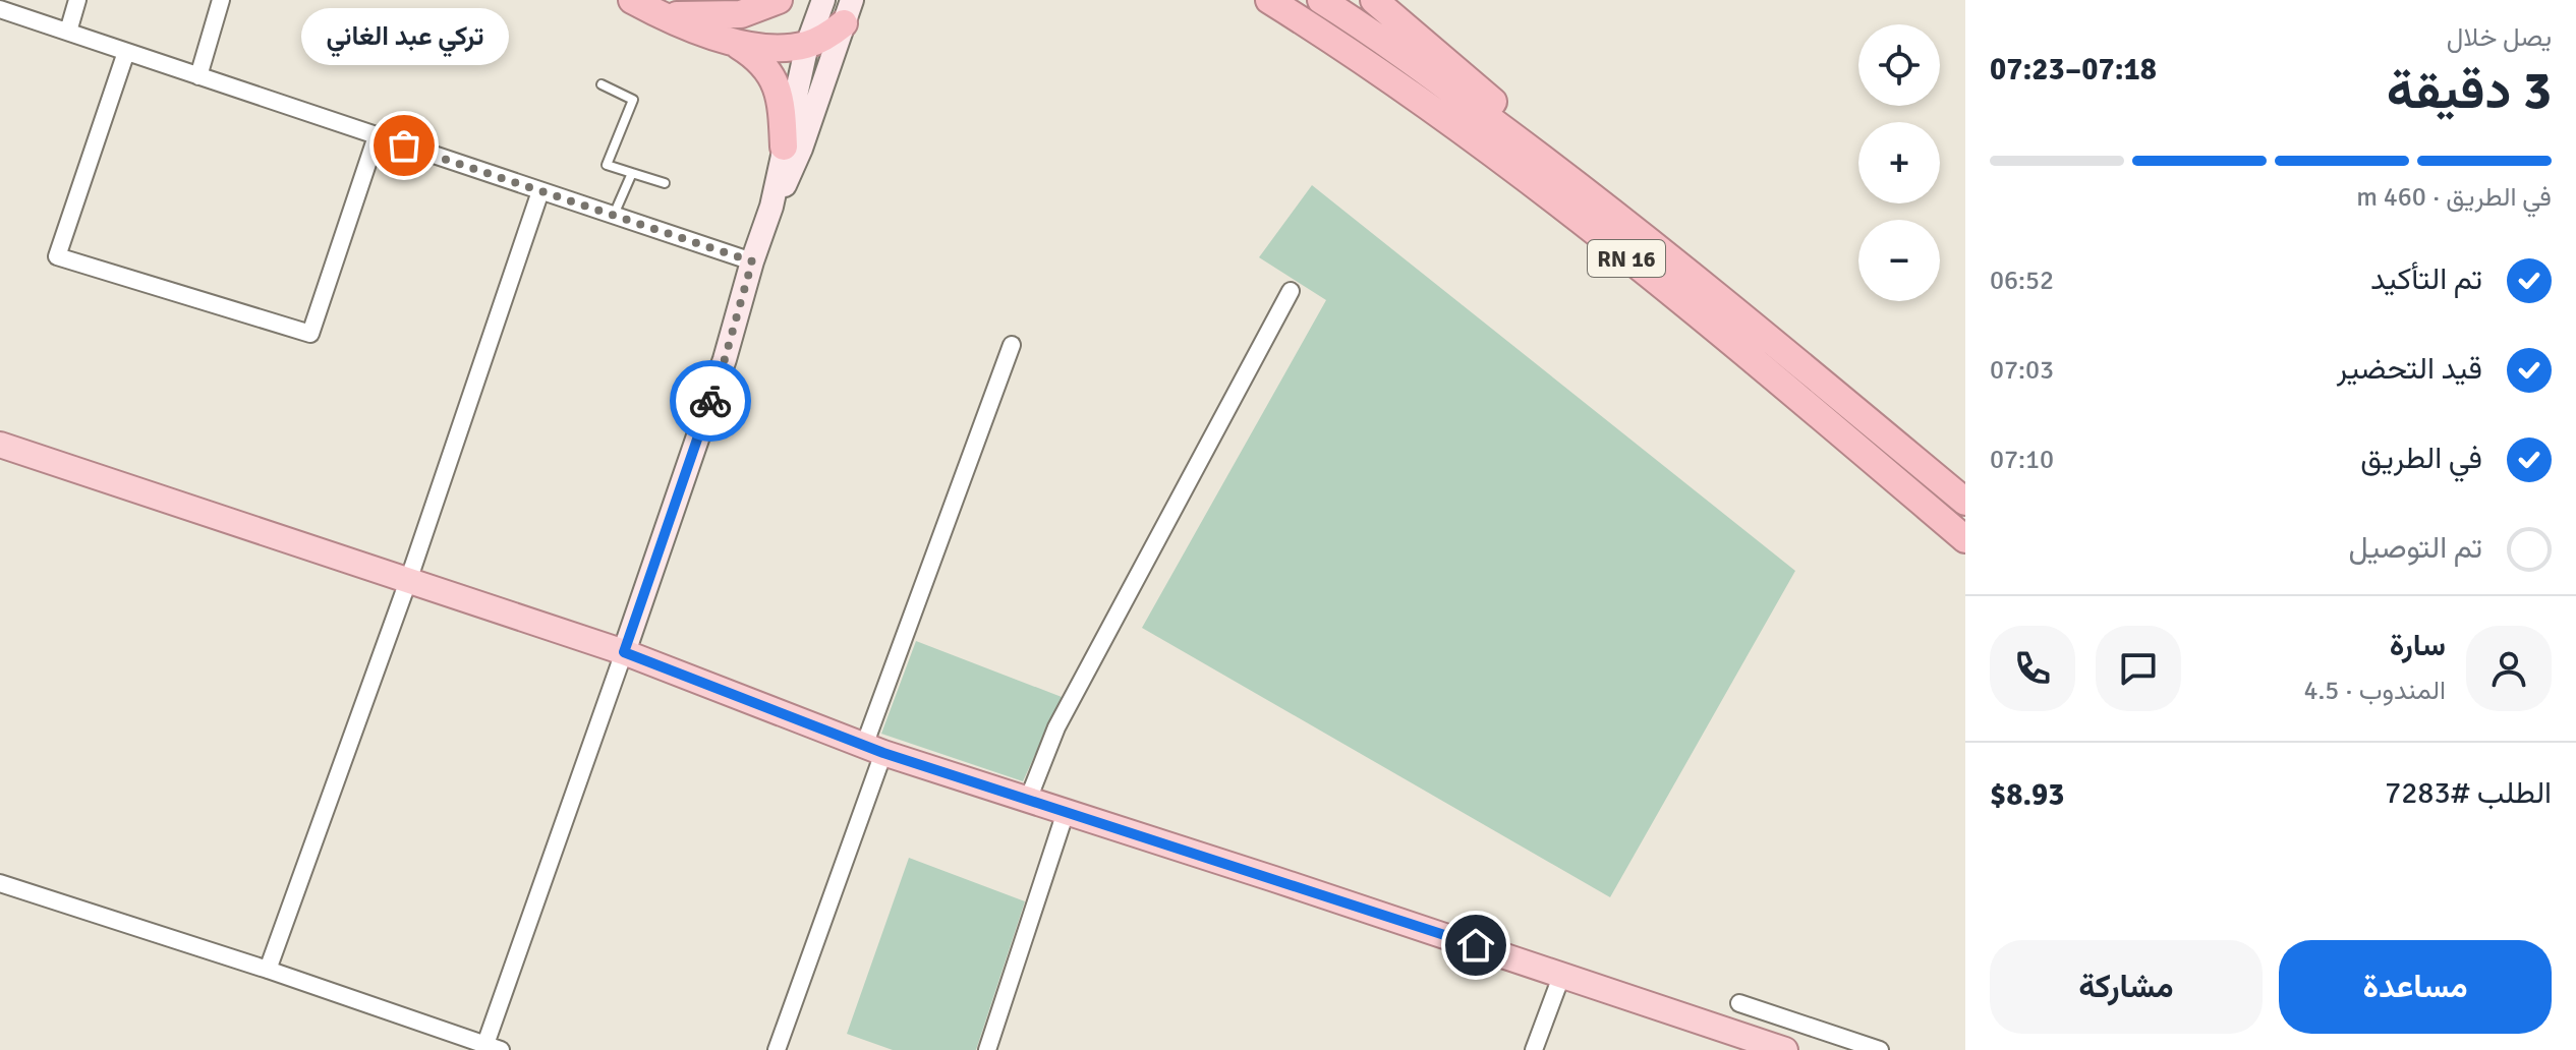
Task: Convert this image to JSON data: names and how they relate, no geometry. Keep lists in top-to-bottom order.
{
  "streets": {
    "highway": ["RN 16"]
  },
  "places": ["تركي عبد الغاني"],
  "page": {
    "heading": ["3 دقيقة", "يصل خلال", "07:18–07:23"],
    "panel": [
      "سارة",
      "المندوب · 4.5",
      "الطلب #7283",
      "$8.93"
    ],
    "bubble": "تركي عبد الغاني",
    "map_buttons": ["+", "−"],
    "bar": "في الطريق · 460 m",
    "list": [
      ["تم التأكيد", "06:52"],
      ["قيد التحضير", "07:03"],
      ["في الطريق", "07:10"],
      "تم التوصيل"
    ],
    "buttons": ["مساعدة", "مشاركة"]
  }
}
